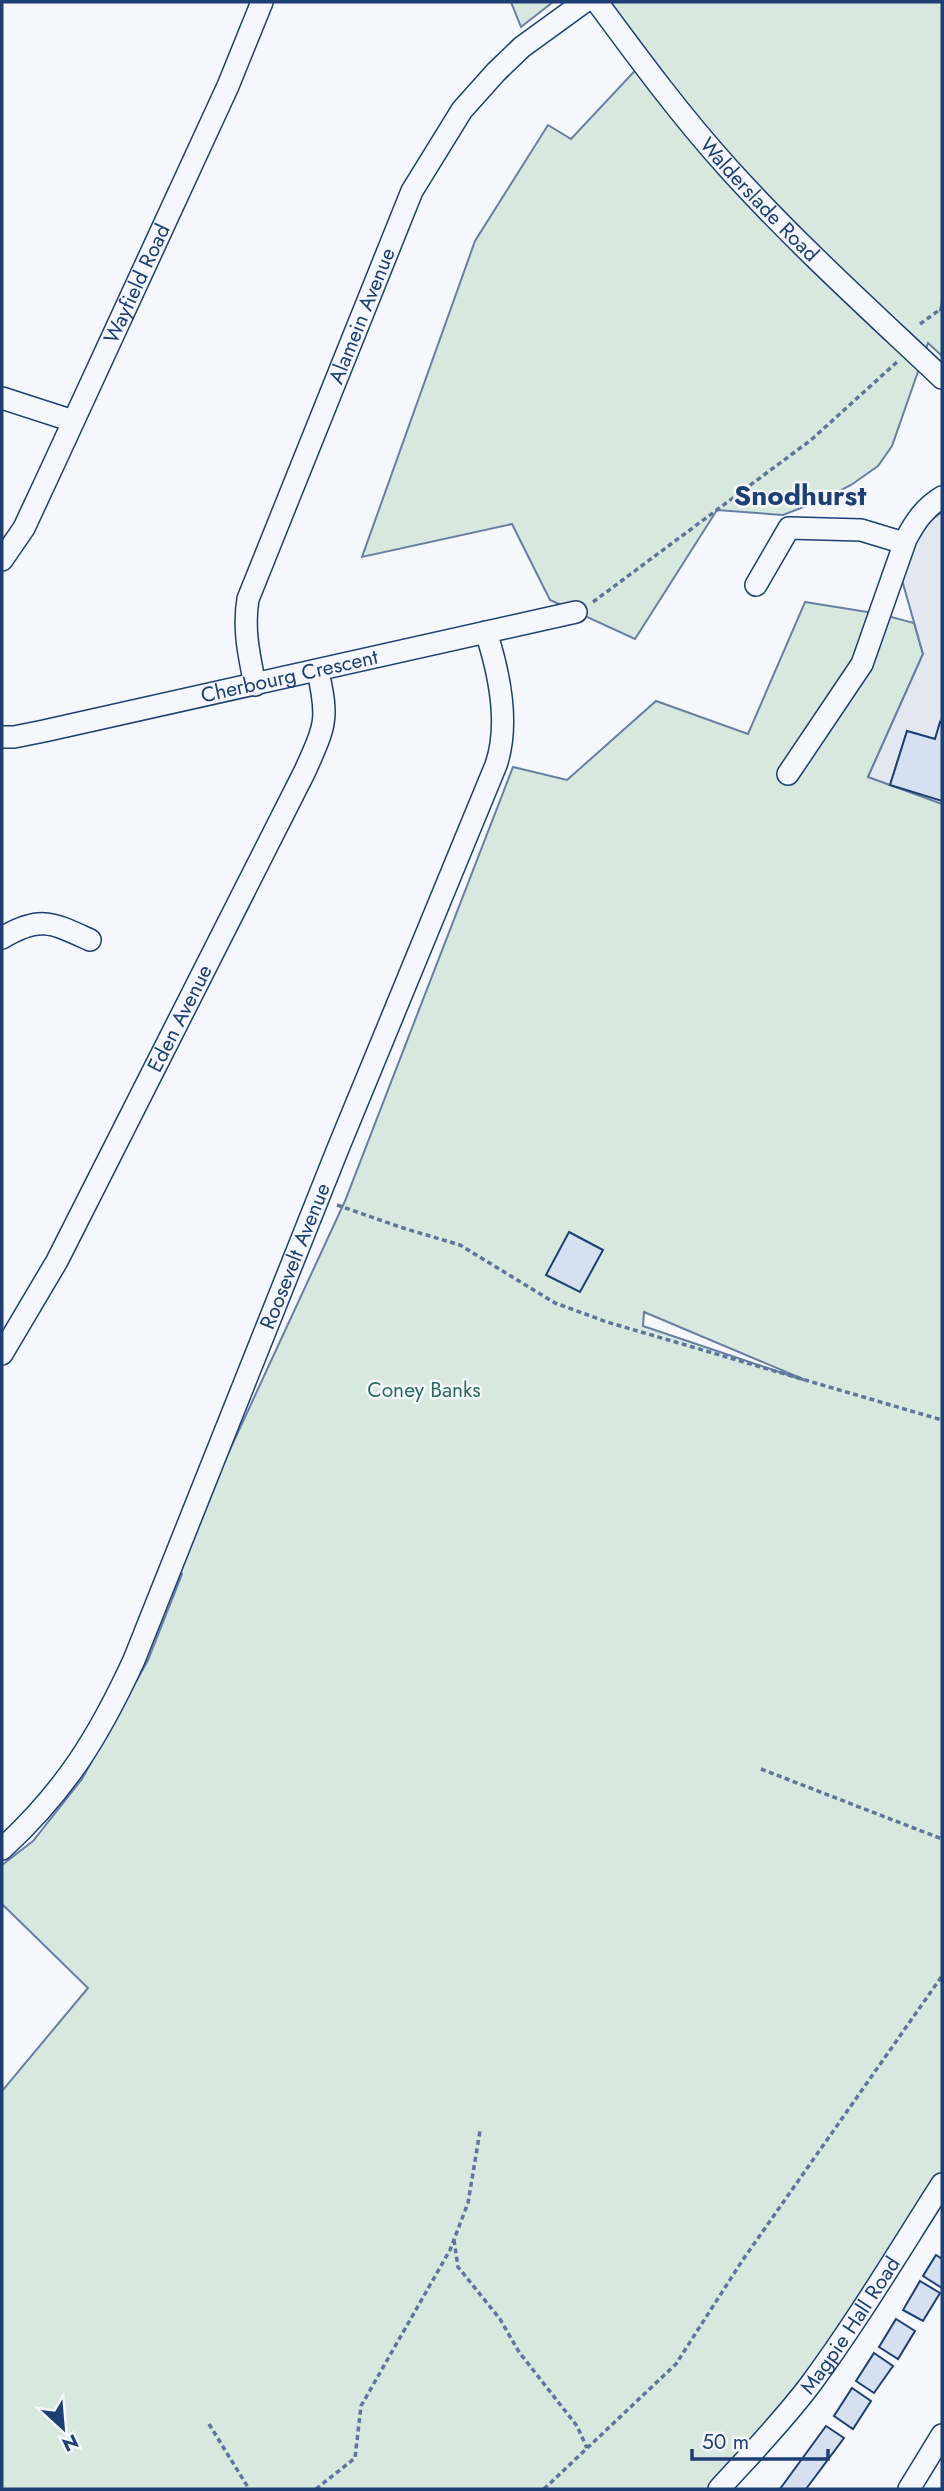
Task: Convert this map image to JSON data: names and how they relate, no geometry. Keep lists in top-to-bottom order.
{
  "streets": {
    "street": [
      "Walderslade Road",
      "Wayfield Road",
      "Alamein Avenue",
      "Cherbourg Crescent",
      "Eden Avenue",
      "Roosevelt Avenue",
      "Magpie Hall Road"
    ]
  },
  "crossings": [
    ["Alamein Avenue", "Cherbourg Crescent"],
    ["Cherbourg Crescent", "Eden Avenue"],
    ["Cherbourg Crescent", "Roosevelt Avenue"]
  ],
  "districts": ["Snodhurst"],
  "parks": ["Coney Banks"],
  "scale_bar": "50 m",
  "north": "bottom right"
}
